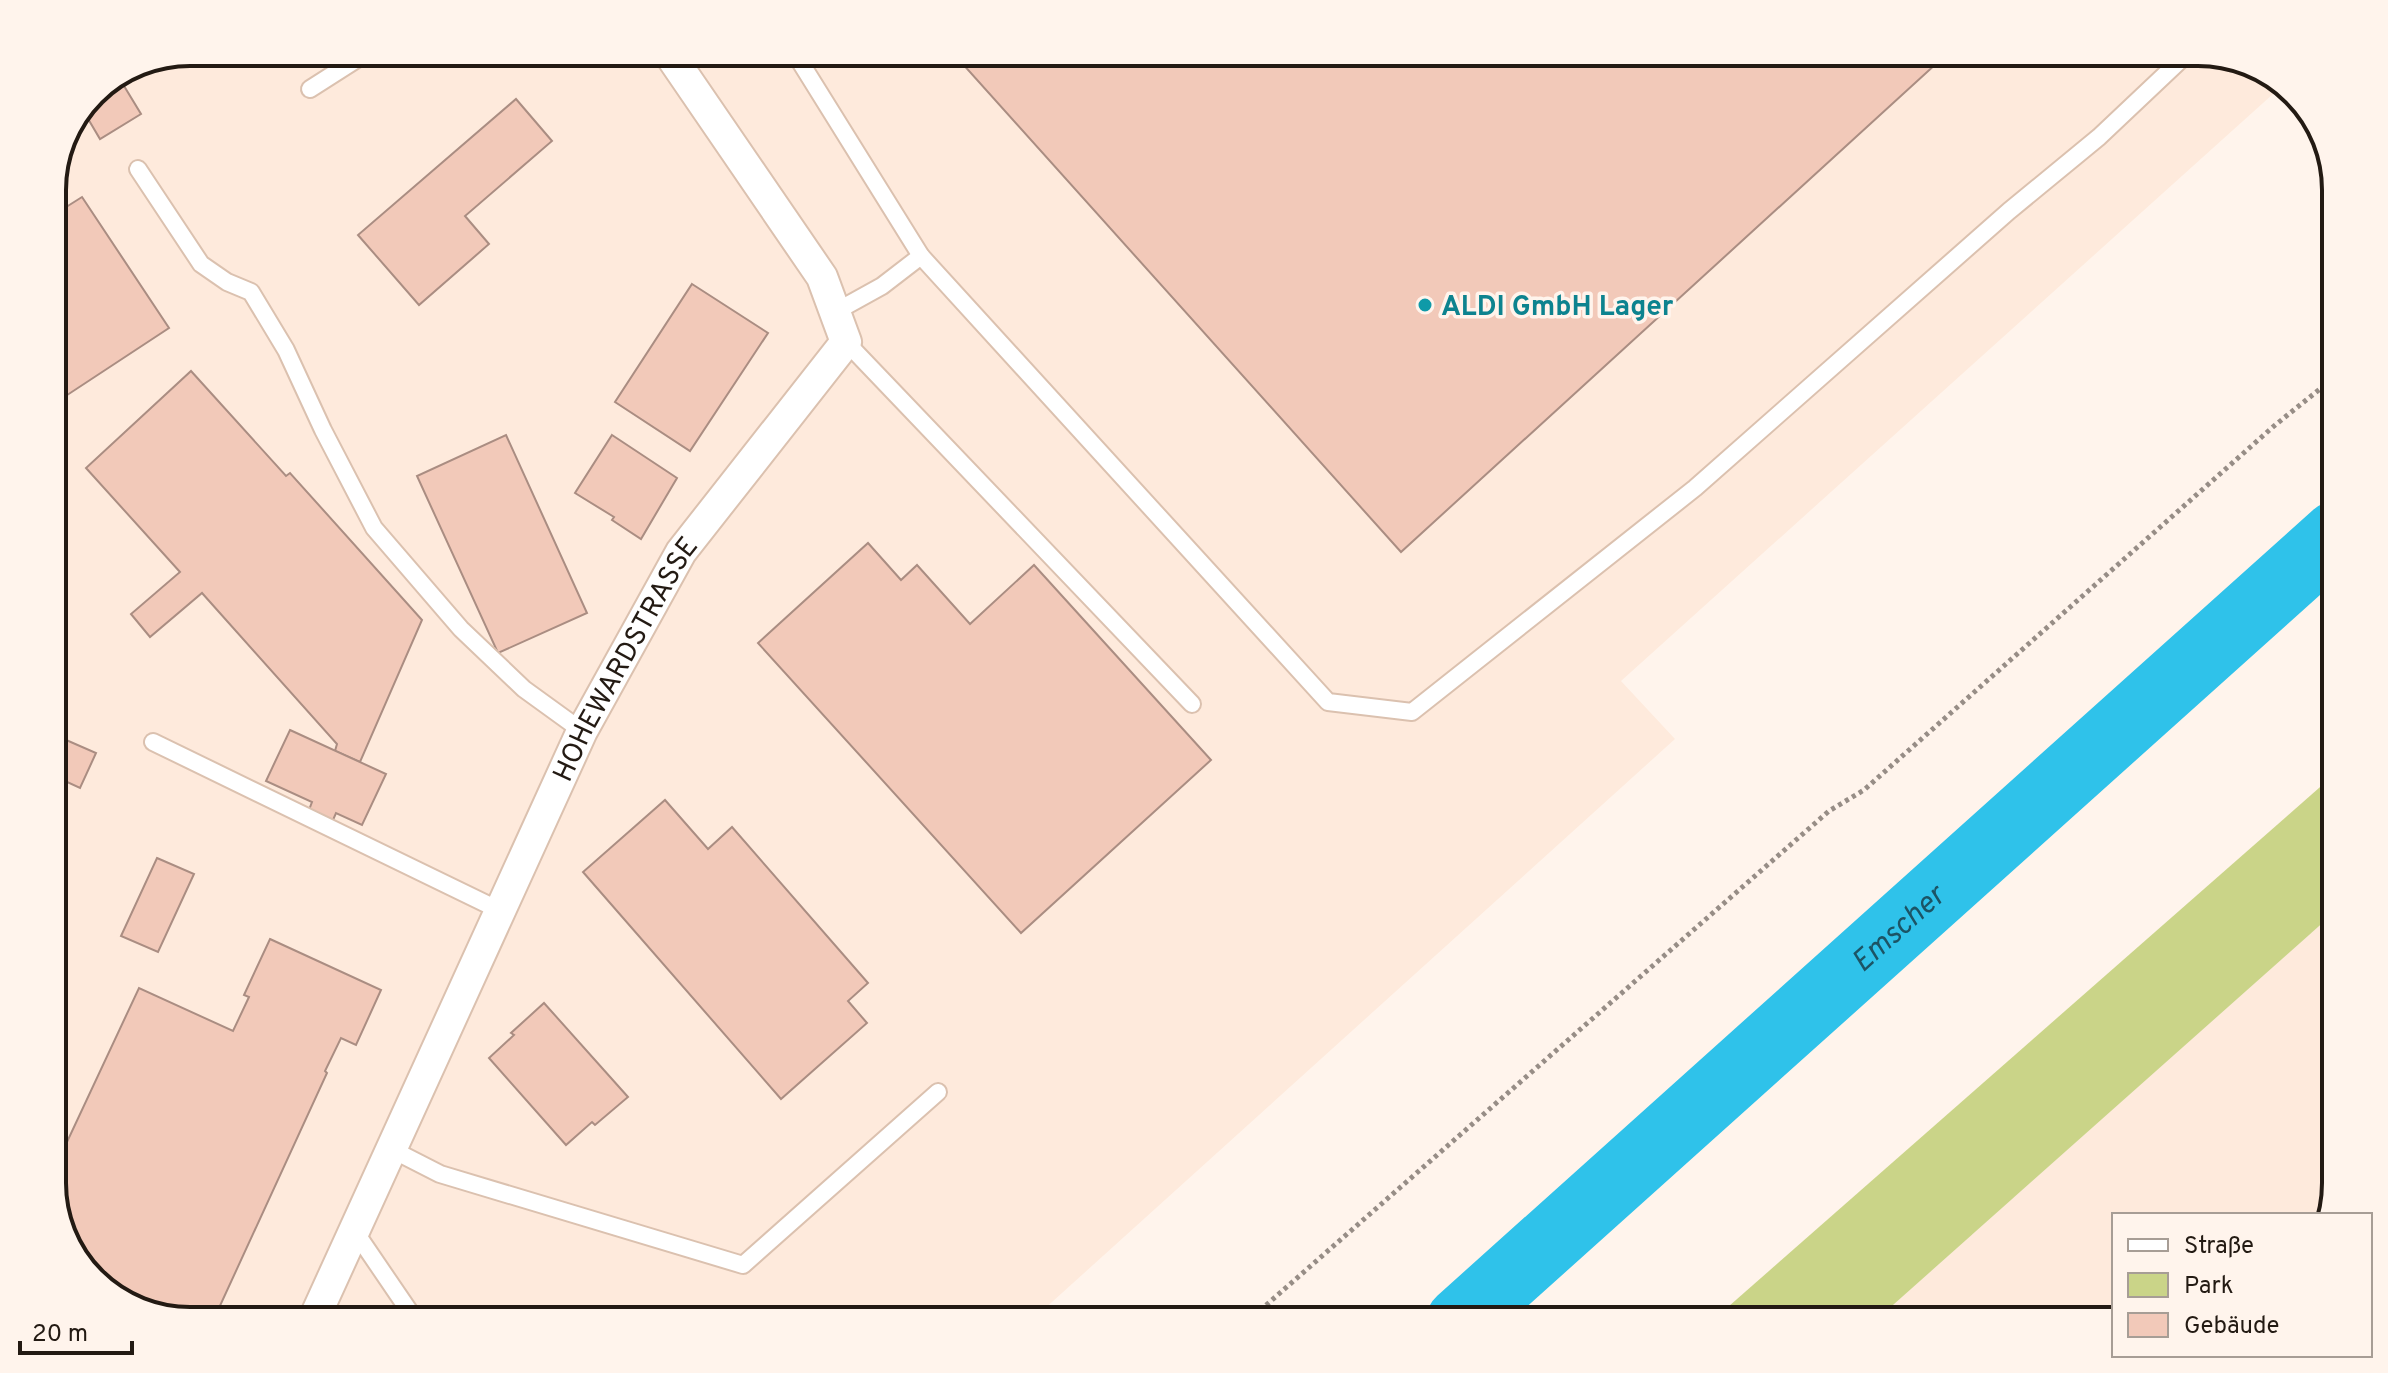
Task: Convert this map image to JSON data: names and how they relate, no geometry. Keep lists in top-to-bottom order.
{
  "streets": {
    "street": ["HOHEWARDSTRASSE"]
  },
  "water": ["Emscher"],
  "places": ["ALDI GmbH Lager"],
  "legend": ["Straße", "Park", "Gebäude"],
  "scale_bar": "20 m"
}
